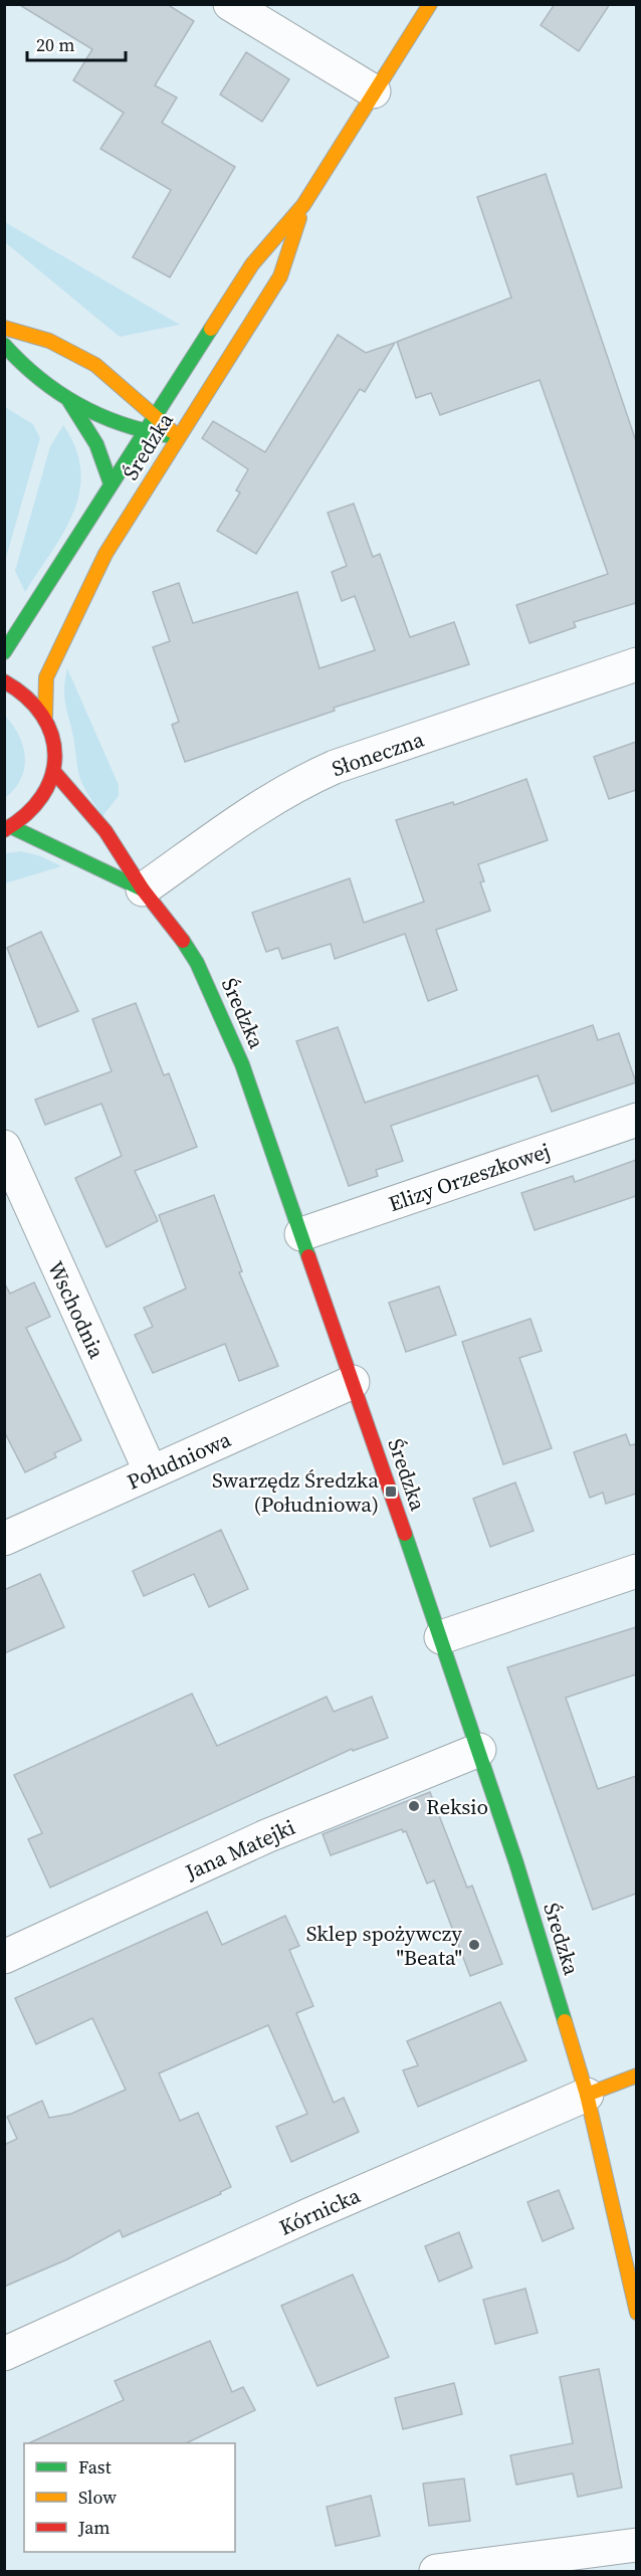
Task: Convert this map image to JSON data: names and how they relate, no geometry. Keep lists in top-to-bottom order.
{
  "streets": {
    "street": [
      "Średzka",
      "Słoneczna",
      "Elizy Orzeszkowej",
      "Wschodnia",
      "Południowa",
      "Jana Matejki",
      "Kórnicka"
    ]
  },
  "crossings": [
    ["Średzka", "Słoneczna"],
    ["Średzka", "Elizy Orzeszkowej"],
    ["Średzka", "Południowa"],
    ["Średzka", "Jana Matejki"],
    ["Średzka", "Kórnicka"],
    ["Wschodnia", "Południowa"]
  ],
  "places": {
    "transit": ["Swarzędz Średzka (Południowa)"],
    "other": ["Reksio", "Sklep spożywczy \"Beata\""]
  },
  "legend": ["Fast", "Slow", "Jam"],
  "scale_bar": "20 m"
}
